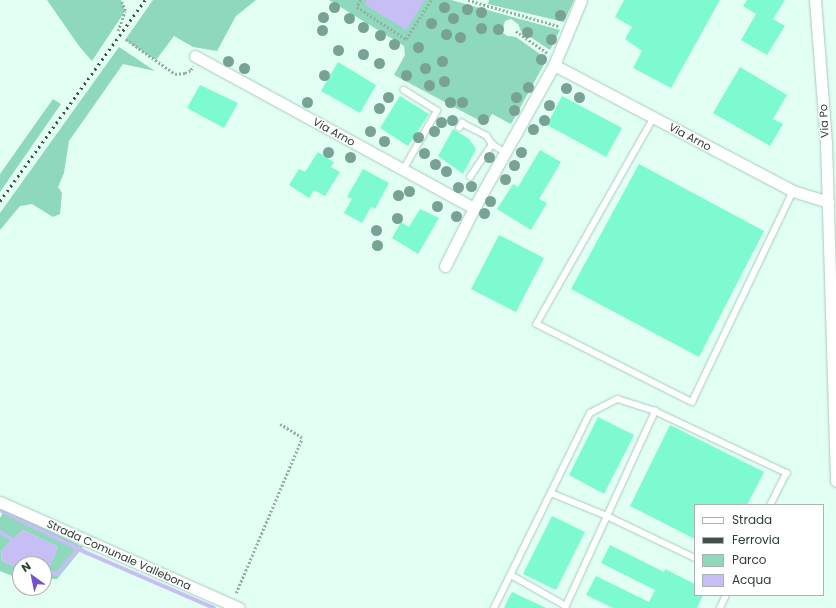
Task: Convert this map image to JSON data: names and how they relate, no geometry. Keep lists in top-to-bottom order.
{
  "streets": {
    "street": ["Via Po", "Via Arno", "Strada Comunale Vallebona"]
  },
  "crossings": [
    ["Via Po", "Via Arno"]
  ],
  "legend": [
    "Strada",
    "Ferrovia",
    "Parco",
    "Acqua"
  ],
  "north": "top left"
}
